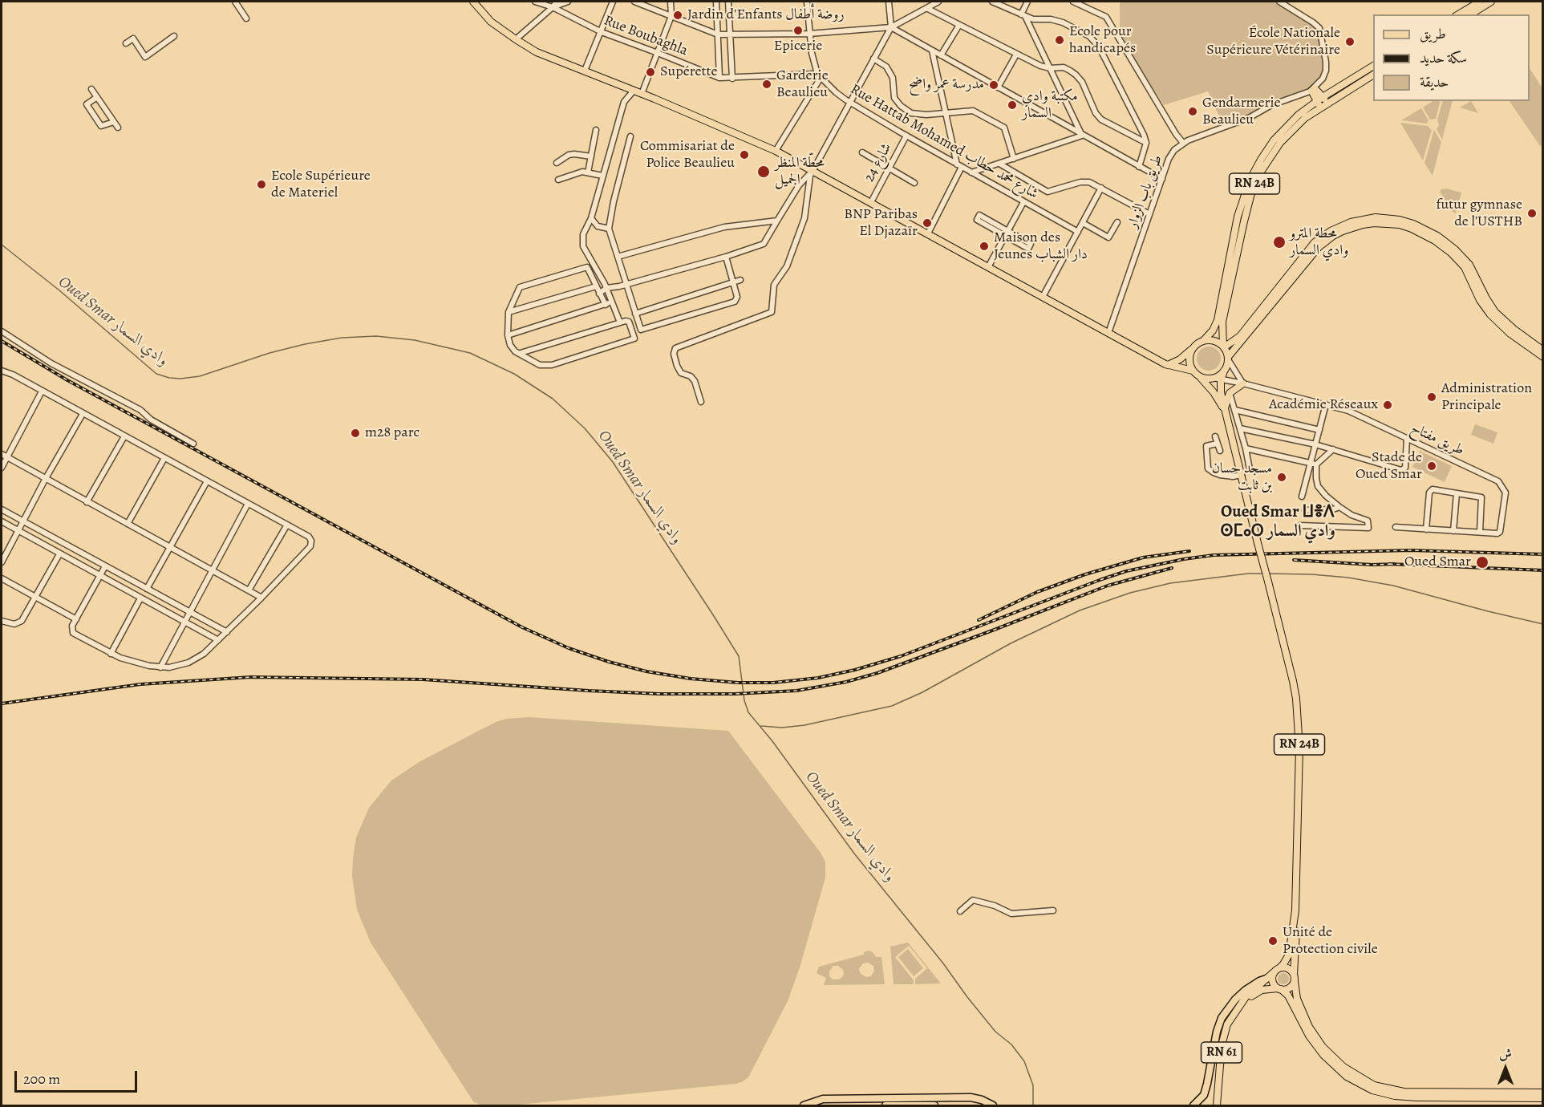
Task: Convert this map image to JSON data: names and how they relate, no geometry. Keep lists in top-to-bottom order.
{
  "streets": {
    "main road": ["RN 24B", "RN 61"],
    "street": [
      "Rue Boubaghla",
      "Rue Hattab Mohamed شارع محمد حطاب",
      "شارع 24",
      "طريق باب الزوار",
      "طريق مفتاح"
    ]
  },
  "crossings": [
    ["Rue Boubaghla", "Rue Hattab Mohamed شارع محمد حطاب"],
    ["Rue Hattab Mohamed شارع محمد حطاب", "شارع 24"],
    ["RN 24B", "طريق مفتاح"]
  ],
  "districts": ["Oued Smar ⵡⴻⴷ ⵙⵎⴰⵔ وادي السمار"],
  "water": ["Oued Smar وادي السمار"],
  "places": [
    "Jardin d'Enfants روضة أطفال",
    "Epicerie",
    "Ecole pour handicapés",
    "École Nationale Supérieure Vétérinaire",
    "Supérette",
    "Garderie Beaulieu",
    "مدرسة عمر واضح",
    "مكتبة وادي السمار",
    "Gendarmerie Beaulieu",
    "Commisariat de Police Beaulieu",
    "محطّة المنظر الجميل",
    "Ecole Supérieure de Materiel",
    "futur gymnase de l'USTHB",
    "BNP Paribas El Djazaïr",
    "محطة المترو وادي السمار",
    "Maison des Jeunes دار الشباب",
    "Administration Principale",
    "Académie Réseaux",
    "m28 parc",
    "Stade de Oued Smar",
    "مسجد حسان بن ثابت",
    "Oued Smar",
    "Unité de Protection civile"
  ],
  "legend": ["طريق", "سكة حديد", "حديقة"],
  "scale_bar": "200 m",
  "north": "top"
}
